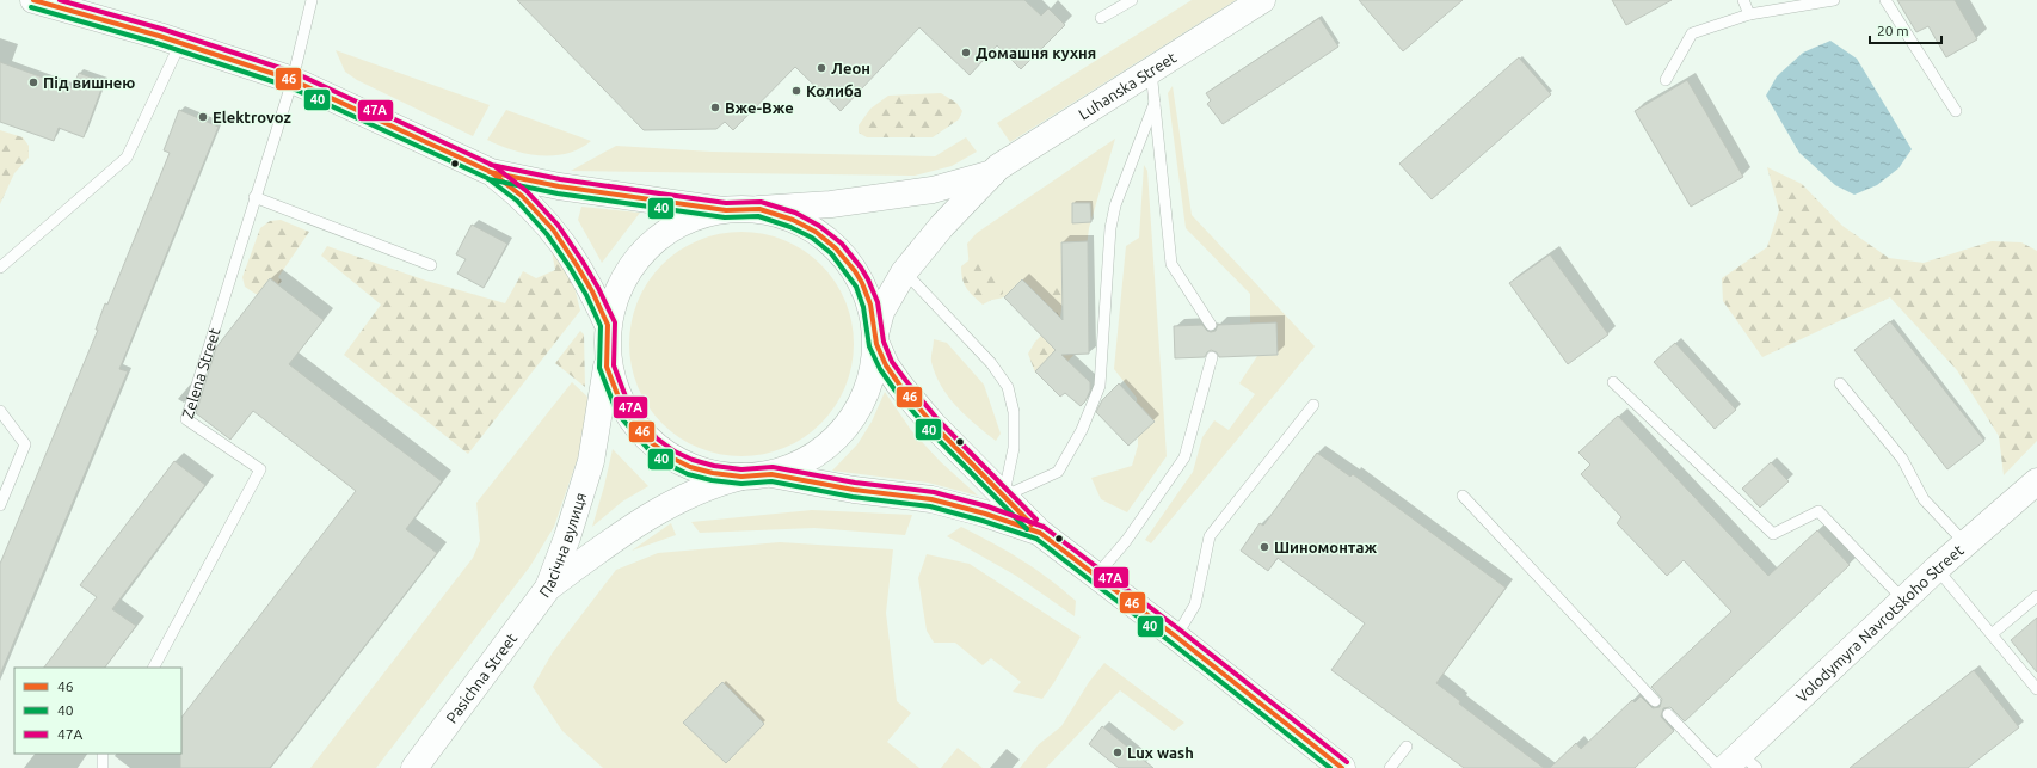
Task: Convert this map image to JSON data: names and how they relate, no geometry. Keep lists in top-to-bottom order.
{
  "streets": {
    "main road": [
      "Luhanska Street",
      "Пасічна вулиця",
      "Volodymyra Navrotskoho Street",
      "Pasichna Street"
    ],
    "lane": ["Zelena Street"]
  },
  "crossings": [
    ["Пасічна вулиця", "Pasichna Street"]
  ],
  "places": [
    "Домашня кухня",
    "Леон",
    "Під вишнею",
    "Колиба",
    "Вже-Вже",
    "Elektrovoz",
    "Шиномонтаж",
    "Lux wash"
  ],
  "lines": ["transit line 46", "transit line 47А", "transit line 40"],
  "legend": ["46", "40", "47А"],
  "scale_bar": "20 m"
}
